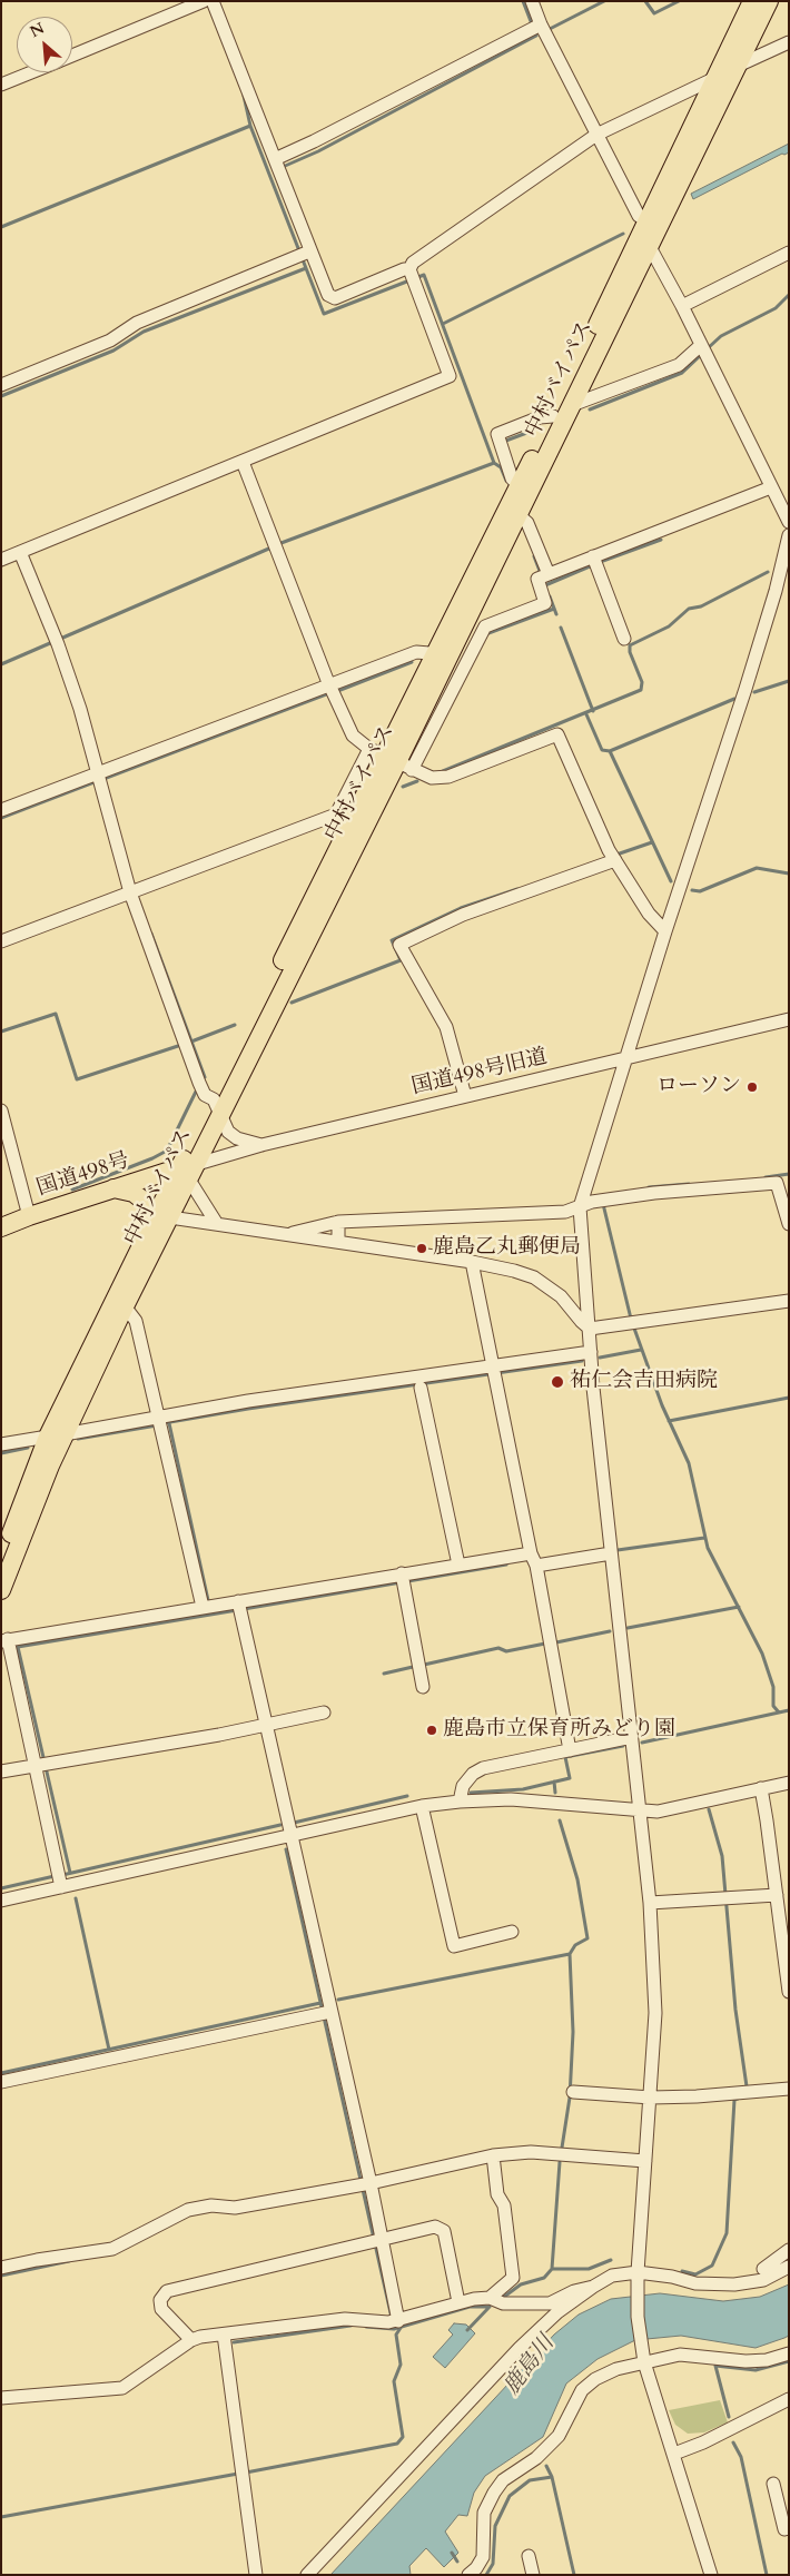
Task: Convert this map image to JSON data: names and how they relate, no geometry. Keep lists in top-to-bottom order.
{
  "streets": {
    "highway": ["中村バイパス", "国道498号"],
    "street": ["国道498号旧道"]
  },
  "crossings": [
    ["中村バイパス", "国道498号旧道"],
    ["中村バイパス", "国道498号"],
    ["国道498号旧道", "国道498号"]
  ],
  "water": ["鹿島川"],
  "places": [
    "ローソン",
    "鹿島乙丸郵便局",
    "祐仁会吉田病院",
    "鹿島市立保育所みどり園"
  ],
  "north": "top left"
}
